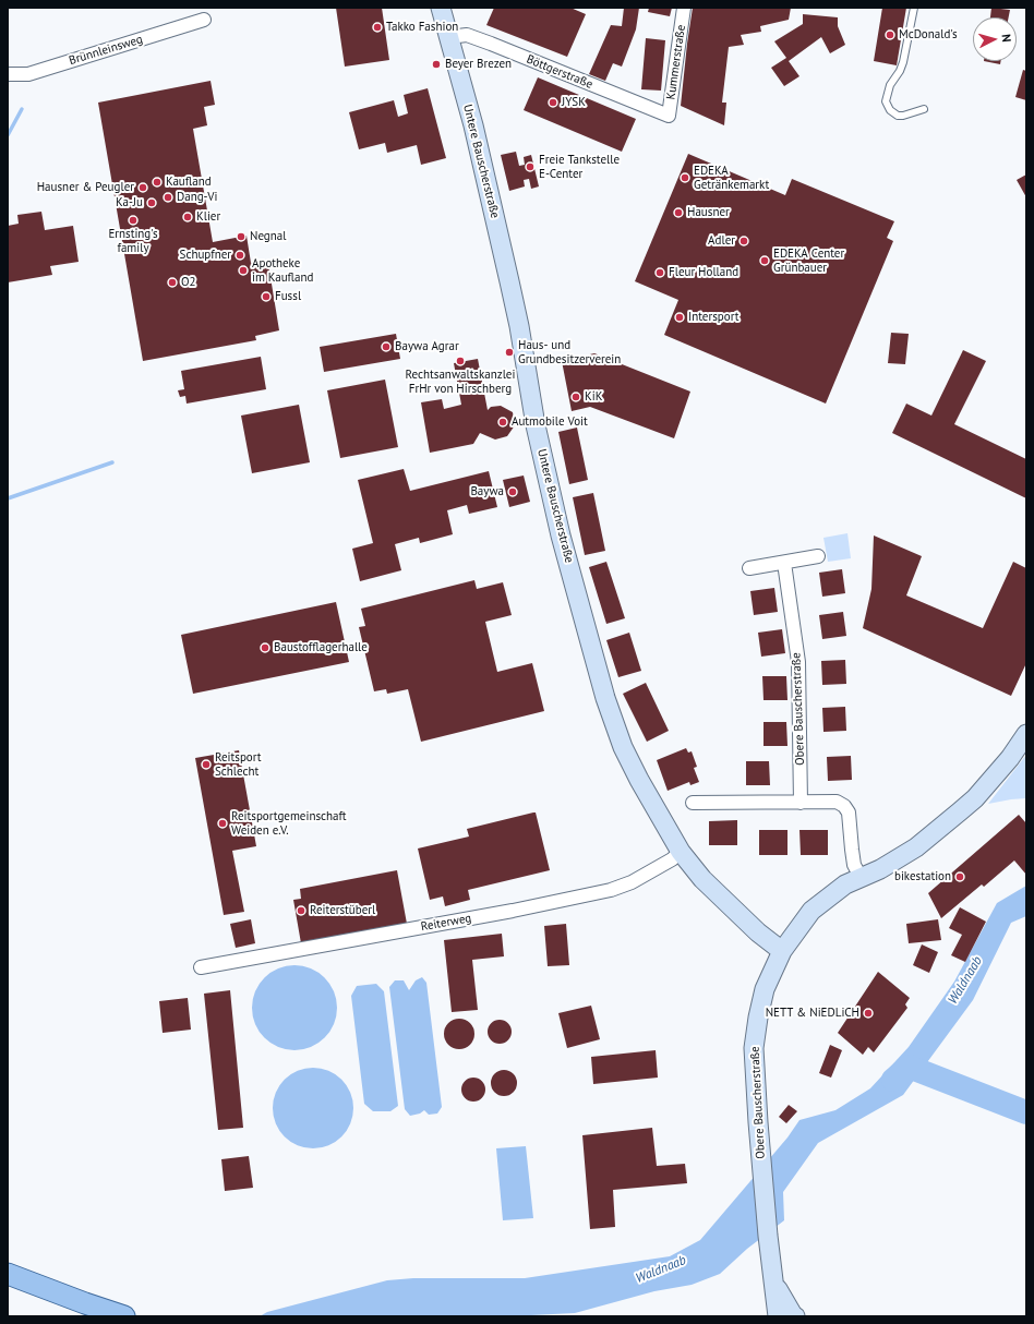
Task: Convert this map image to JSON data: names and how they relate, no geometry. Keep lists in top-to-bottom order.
{
  "streets": {
    "street": [
      "Brünnleinsweg",
      "Kummerstraße",
      "Böttgerstraße",
      "Untere Bauscherstraße",
      "Obere Bauscherstraße",
      "Reiterweg"
    ]
  },
  "crossings": [
    ["Kummerstraße", "Böttgerstraße"],
    ["Böttgerstraße", "Untere Bauscherstraße"],
    ["Untere Bauscherstraße", "Obere Bauscherstraße"],
    ["Untere Bauscherstraße", "Reiterweg"]
  ],
  "water": ["Waldnaab"],
  "places": [
    "Takko Fashion",
    "McDonald's",
    "Beyer Brezen",
    "JYSK",
    "Freie Tankstelle E-Center",
    "EDEKA Getränkemarkt",
    "Kaufland",
    "Hausner & Peugler",
    "Dang-Vi",
    "Ka-Ju",
    "Hausner",
    "Klier",
    "Ernsting's family",
    "Negnal",
    "Adler",
    "Schupfner",
    "EDEKA Center Grünbauer",
    "Apotheke im Kaufland",
    "Fleur Holland",
    "O2",
    "Fussl",
    "Intersport",
    "Baywa Agrar",
    "Haus- und Grundbesitzerverein",
    "Rechtsanwaltskanzlei FrHr von Hirschberg",
    "KiK",
    "Autmobile Voit",
    "Baywa",
    "Baustofflagerhalle",
    "Reitsport Schlecht",
    "Reitsportgemeinschaft Weiden e.V.",
    "bikestation",
    "Reiterstüberl",
    "NETT & NiEDLiCH"
  ],
  "north": "right"
}
